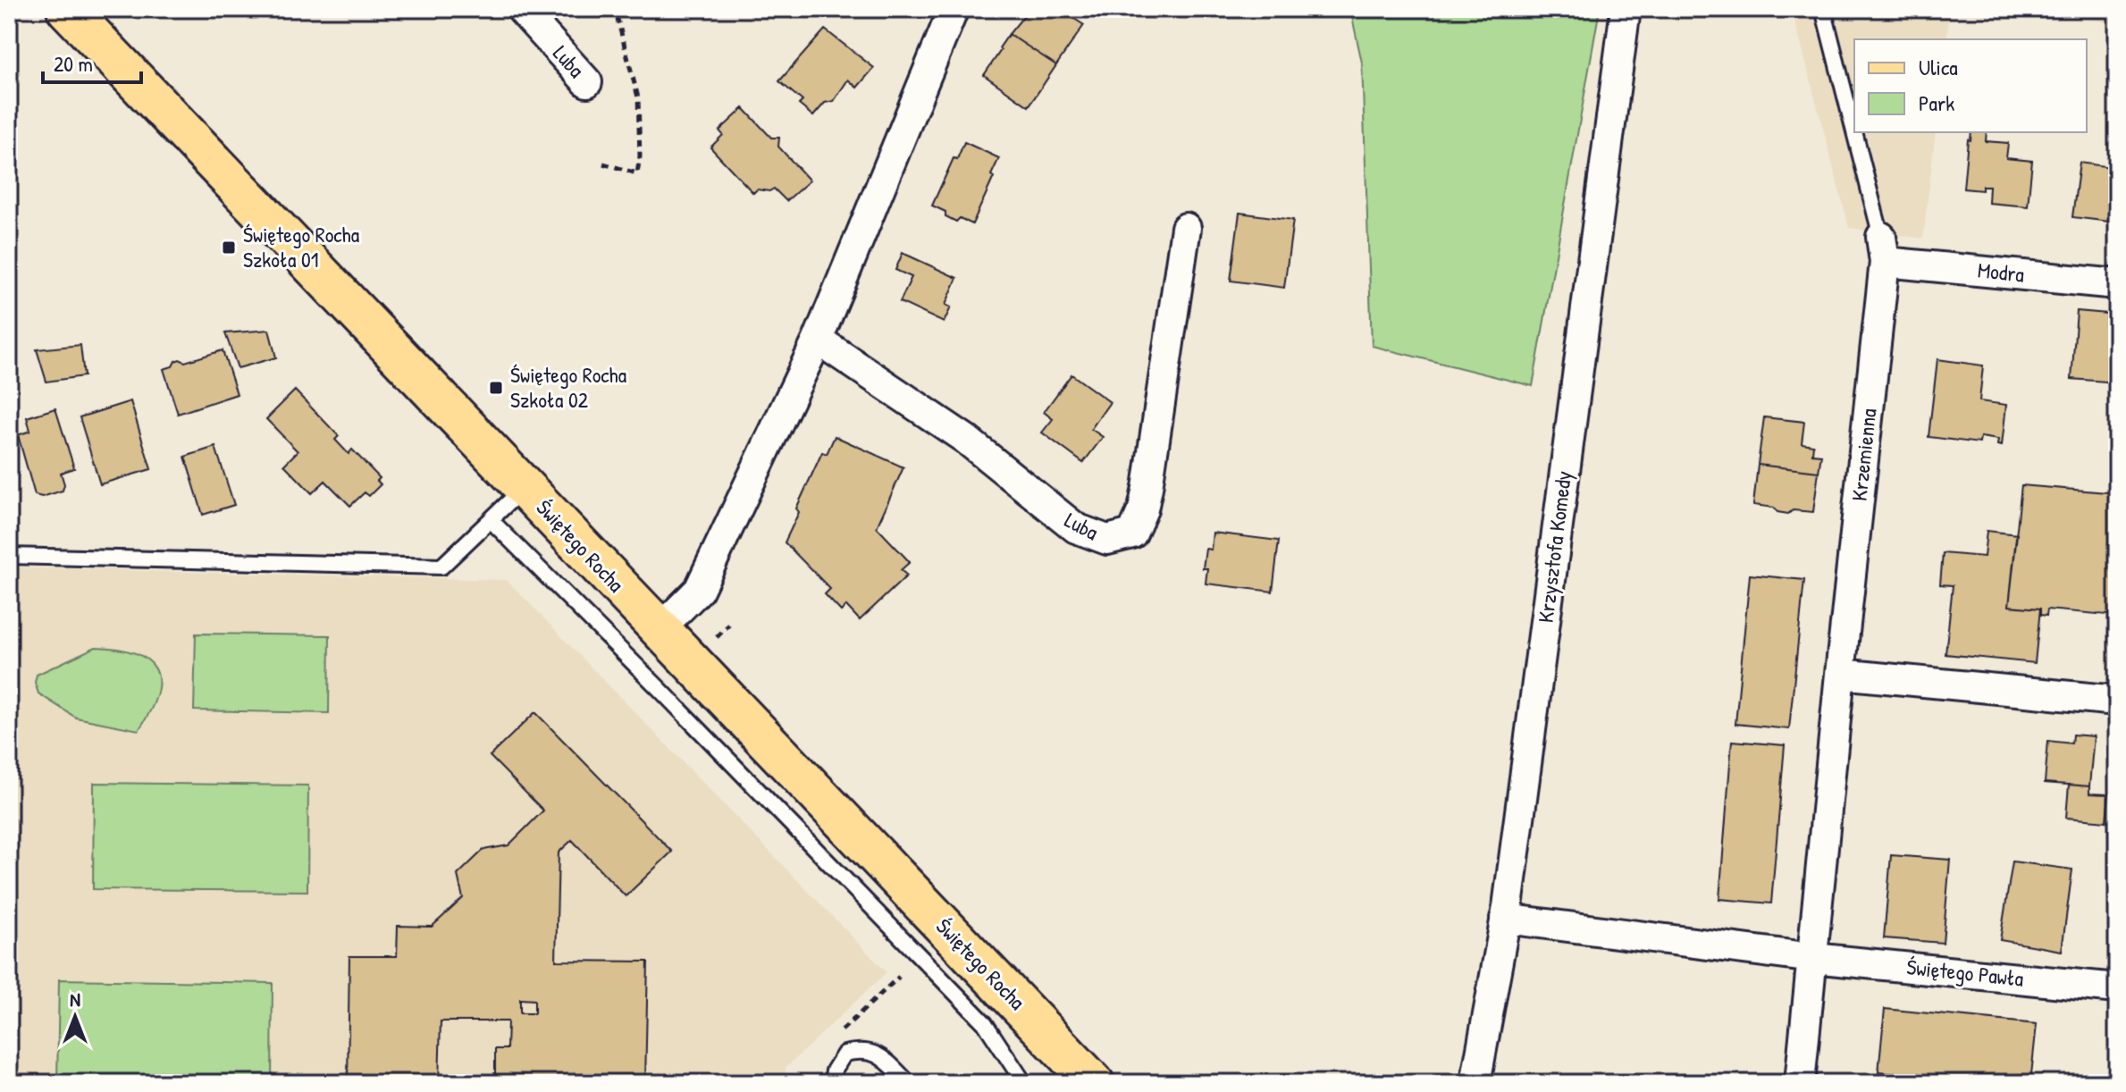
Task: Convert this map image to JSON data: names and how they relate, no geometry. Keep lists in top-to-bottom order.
{
  "streets": {
    "main road": ["Świętego Rocha"],
    "street": [
      "Luba",
      "Modra",
      "Krzemienna",
      "Krzysztofa Komedy",
      "Świętego Pawła"
    ]
  },
  "crossings": [
    ["Modra", "Krzemienna"],
    ["Krzemienna", "Świętego Pawła"],
    ["Krzysztofa Komedy", "Świętego Pawła"]
  ],
  "places": {
    "transit": ["Świętego Rocha Szkoła 01", "Świętego Rocha Szkoła 02"]
  },
  "legend": ["Ulica", "Park"],
  "scale_bar": "20 m",
  "north": "top"
}
